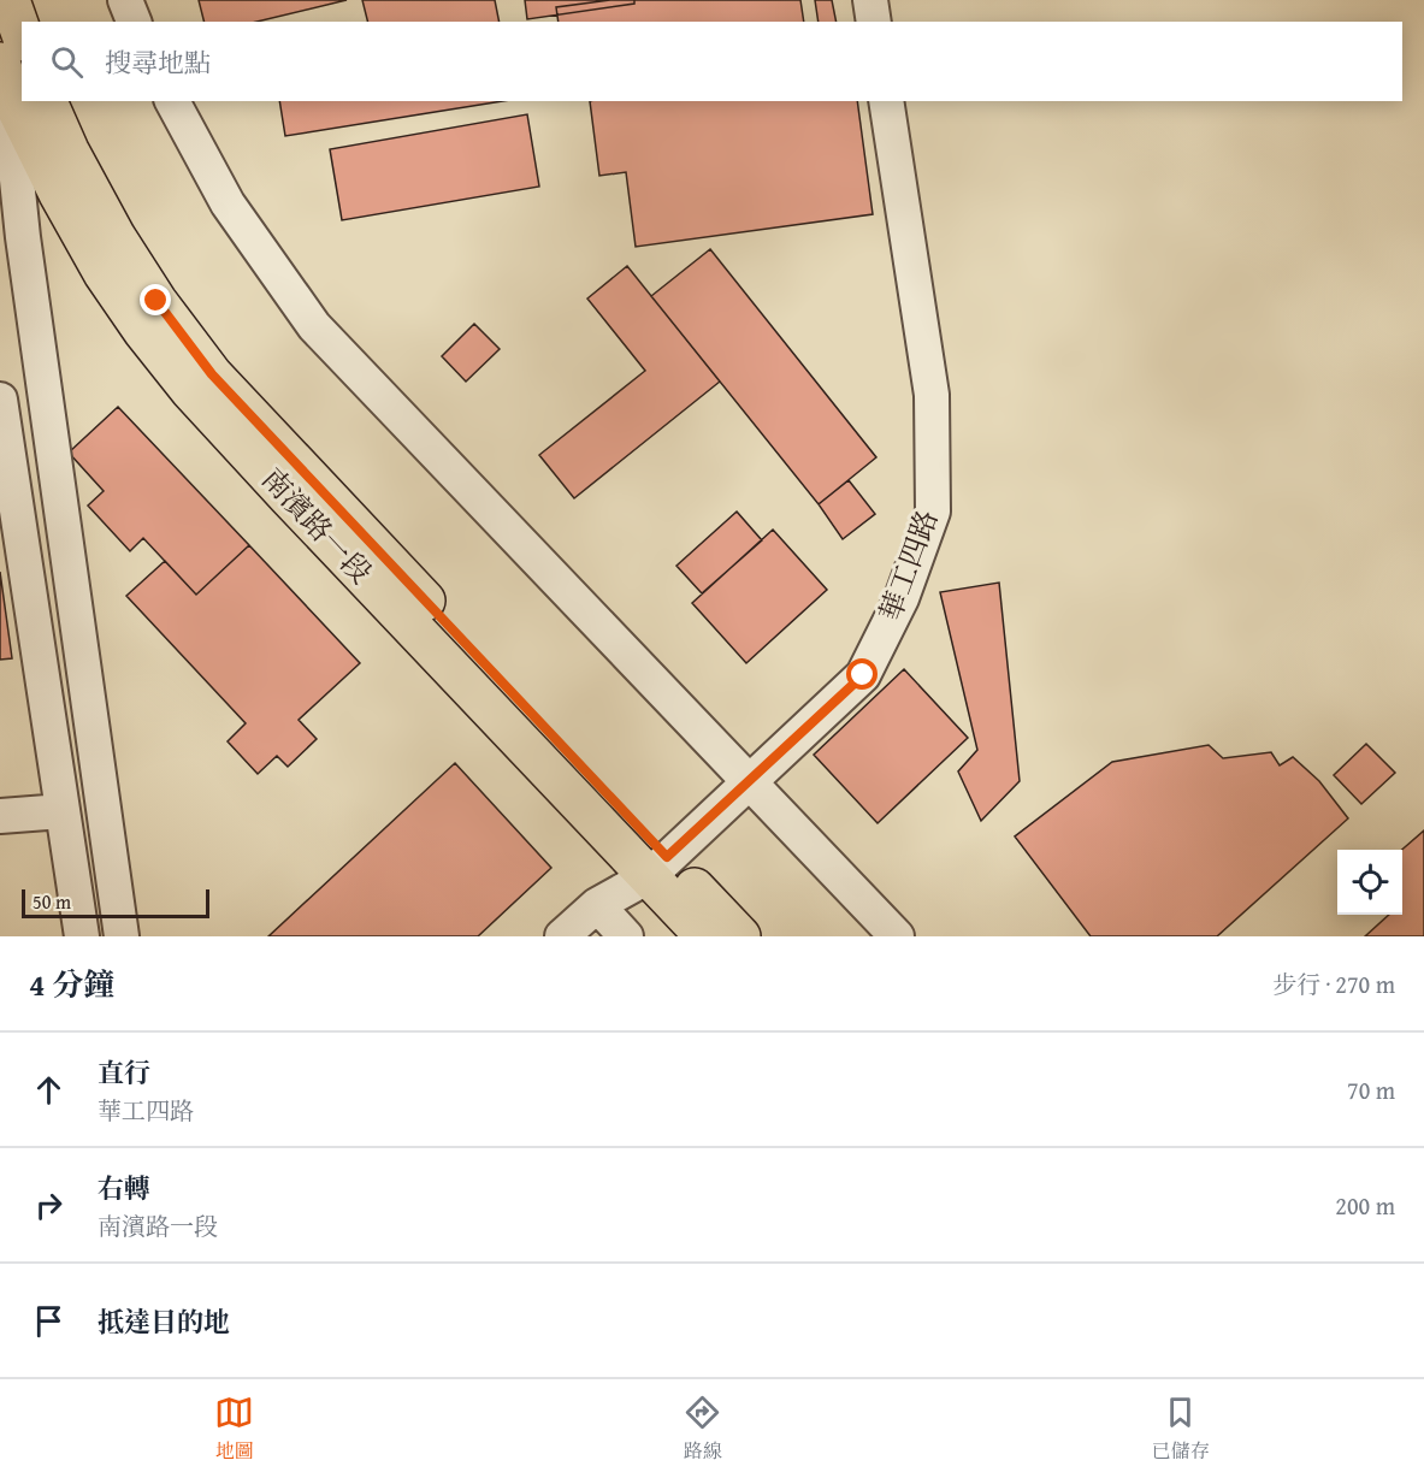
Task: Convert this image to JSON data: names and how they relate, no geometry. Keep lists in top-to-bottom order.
{
  "streets": {
    "main road": ["南濱路一段"],
    "street": ["華工四路"]
  },
  "crossings": [
    ["南濱路一段", "華工四路"]
  ],
  "scale_bar": "50 m",
  "page": {
    "search": "搜尋地點",
    "scale": "50 m",
    "heading": ["4 分鐘", "步行 · 270 m"],
    "list": [
      ["直行", "華工四路", "70 m"],
      ["右轉", "南濱路一段", "200 m"],
      "抵達目的地"
    ],
    "nav": ["地圖", "路線", "已儲存"]
  }
}
